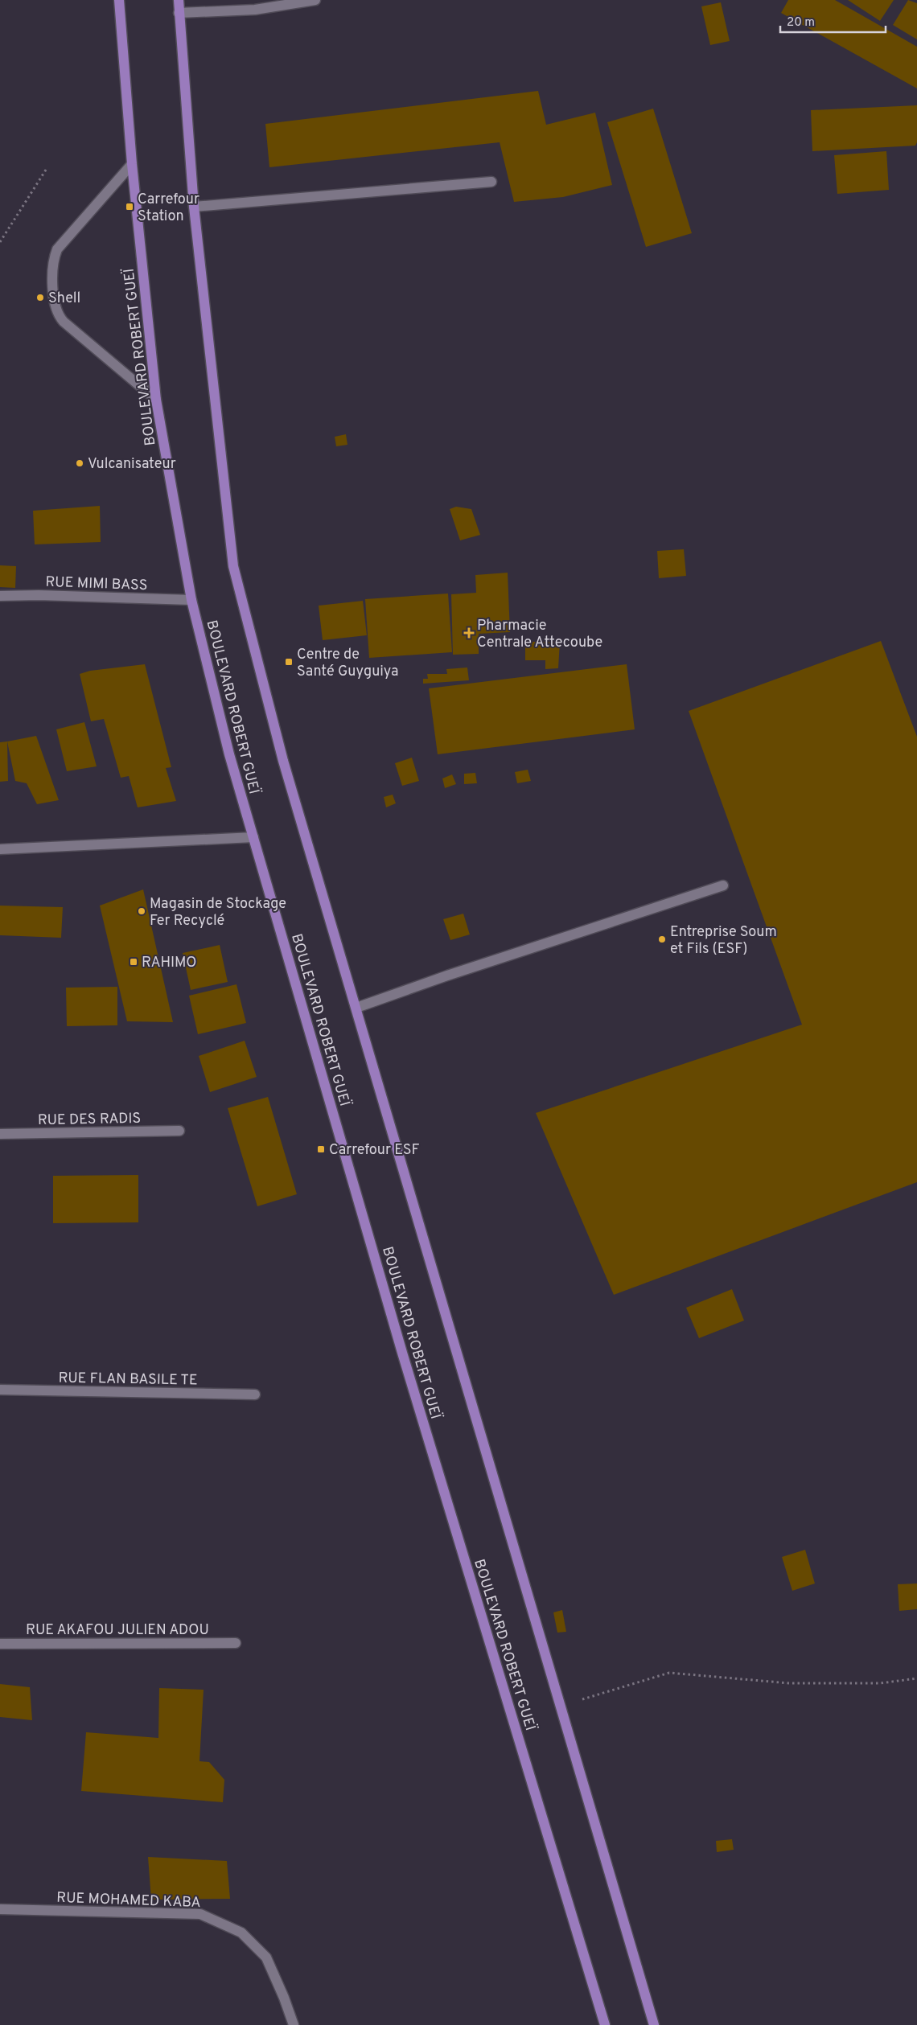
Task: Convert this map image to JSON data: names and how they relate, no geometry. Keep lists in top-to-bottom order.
{
  "streets": {
    "main road": ["BOULEVARD ROBERT GUEÏ"],
    "street": [
      "RUE MIMI BASS",
      "RUE DES RADIS",
      "RUE FLAN BASILE TE",
      "RUE AKAFOU JULIEN ADOU",
      "RUE MOHAMED KABA"
    ]
  },
  "crossings": [
    ["BOULEVARD ROBERT GUEÏ", "RUE MIMI BASS"]
  ],
  "places": {
    "transit": [
      "Carrefour Station",
      "Centre de Santé Guyguiya",
      "RAHIMO",
      "Carrefour ESF"
    ],
    "other": [
      "Shell",
      "Vulcanisateur",
      "Magasin de Stockage Fer Recyclé",
      "Entreprise Soum et Fils (ESF)"
    ],
    "health": ["Pharmacie Centrale Attecoube"]
  },
  "scale_bar": "20 m"
}
